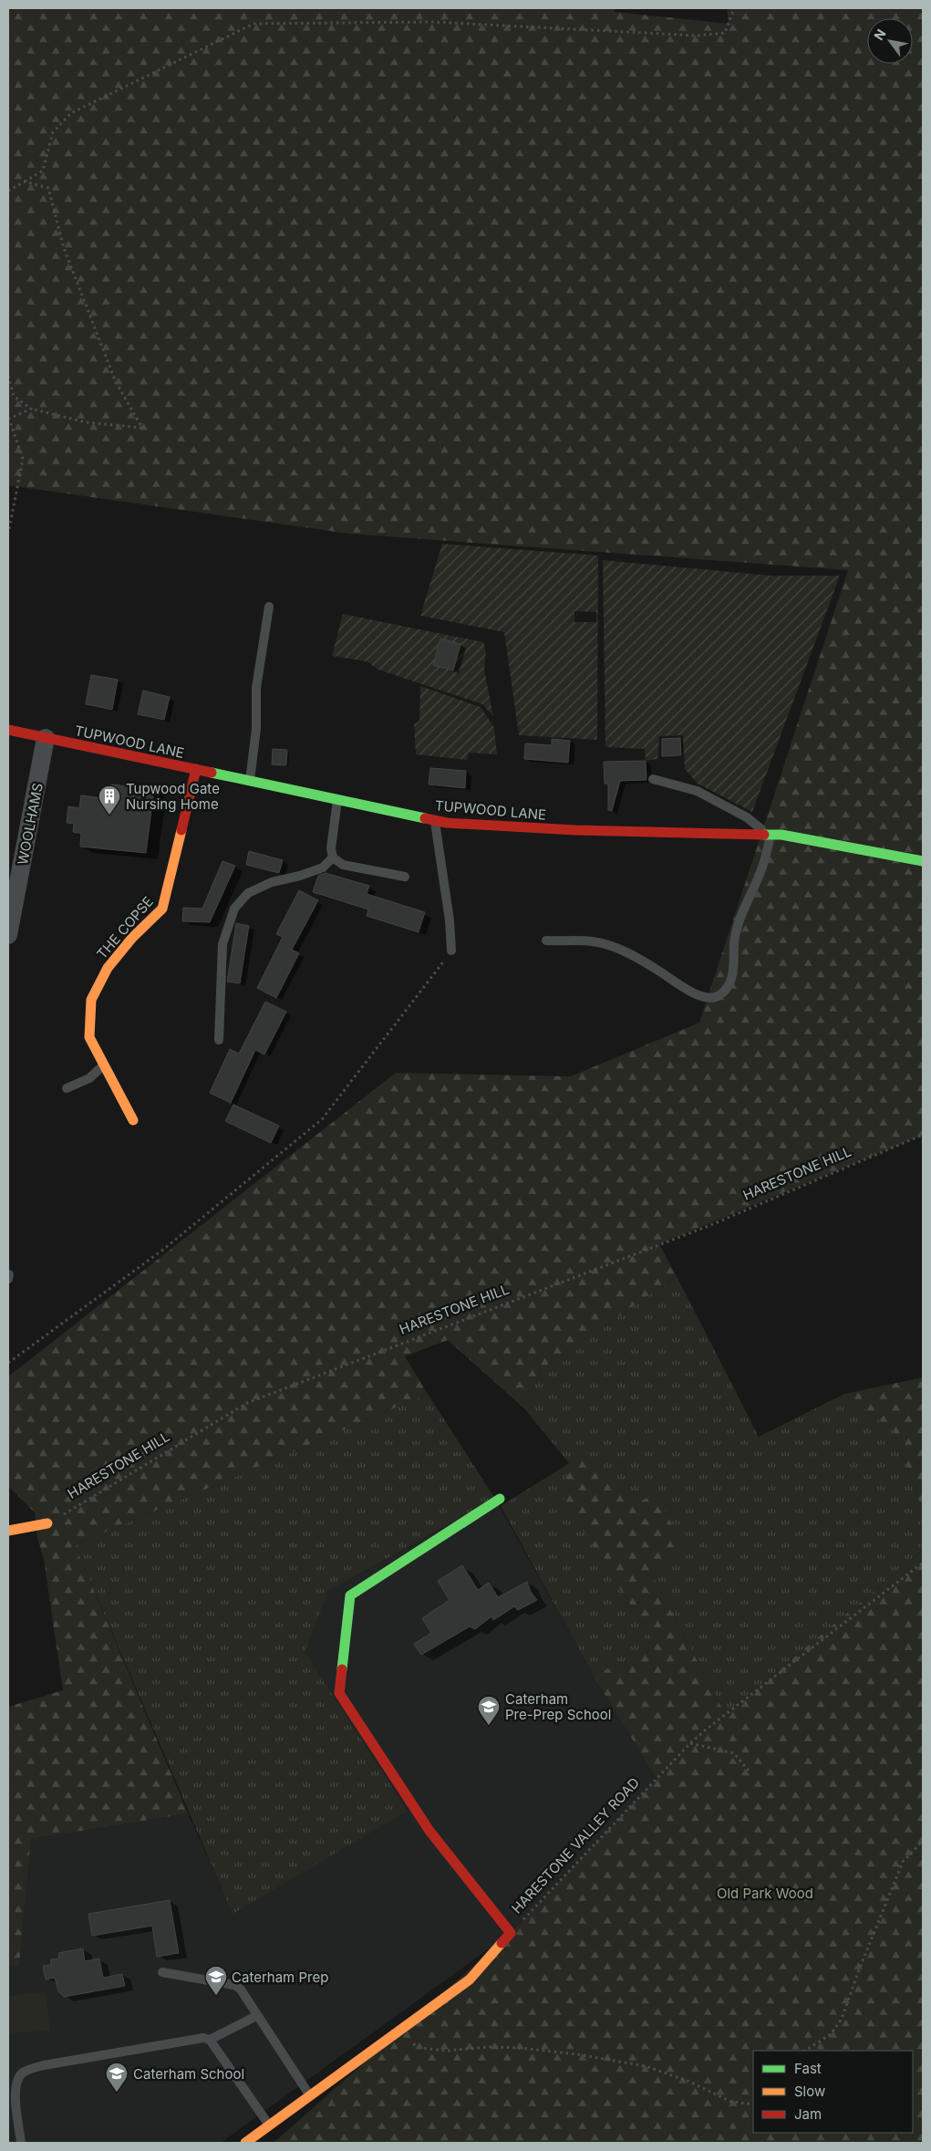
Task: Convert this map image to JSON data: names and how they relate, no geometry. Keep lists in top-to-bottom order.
{
  "streets": {
    "street": [
      "TUPWOOD LANE",
      "WOOLHAMS",
      "THE COPSE",
      "HARESTONE VALLEY ROAD"
    ],
    "path": ["HARESTONE HILL"]
  },
  "crossings": [
    ["TUPWOOD LANE", "WOOLHAMS"],
    ["TUPWOOD LANE", "THE COPSE"]
  ],
  "parks": ["Old Park Wood"],
  "places": {
    "building": ["Tupwood Gate Nursing Home"],
    "school or university": ["Caterham Pre-Prep School", "Caterham Prep", "Caterham School"]
  },
  "legend": ["Fast", "Slow", "Jam"],
  "north": "top left"
}
